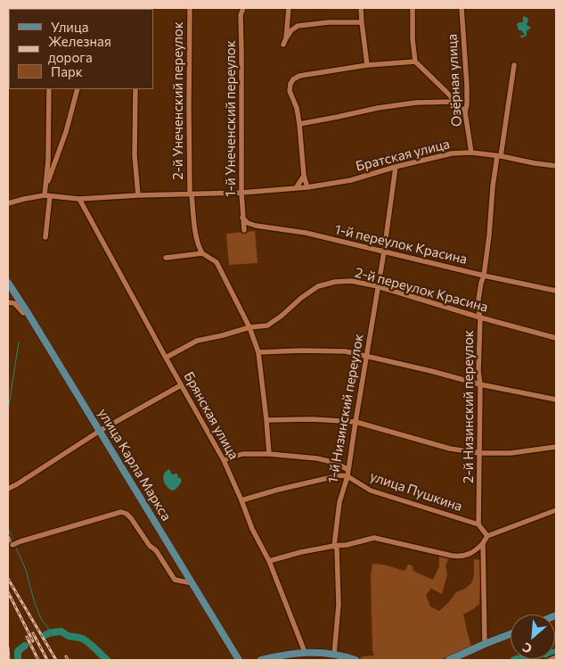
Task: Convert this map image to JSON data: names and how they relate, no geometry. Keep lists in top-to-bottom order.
{
  "streets": {
    "main road": ["улица Карла Маркса"],
    "street": [
      "Озёрная улица",
      "2-й Унеченский переулок",
      "1-й Унеченский переулок",
      "Братская улица",
      "1-й переулок Красина",
      "2-й переулок Красина",
      "2-й Низинский переулок",
      "1-й Низинский переулок",
      "Брянская улица",
      "улица Пушкина"
    ]
  },
  "crossings": [
    ["Озёрная улица", "Братская улица"],
    ["2-й Унеченский переулок", "Братская улица"],
    ["1-й Унеченский переулок", "Братская улица"],
    ["1-й Унеченский переулок", "1-й переулок Красина"],
    ["Братская улица", "2-й Низинский переулок"],
    ["Братская улица", "1-й Низинский переулок"],
    ["Братская улица", "Брянская улица"],
    ["1-й переулок Красина", "2-й Низинский переулок"],
    ["1-й переулок Красина", "1-й Низинский переулок"],
    ["2-й переулок Красина", "2-й Низинский переулок"],
    ["2-й переулок Красина", "1-й Низинский переулок"],
    ["2-й переулок Красина", "Брянская улица"],
    ["2-й Низинский переулок", "улица Пушкина"],
    ["1-й Низинский переулок", "улица Пушкина"]
  ],
  "legend": ["Улица", "Железная дорога", "Парк"],
  "north": "bottom left"
}
